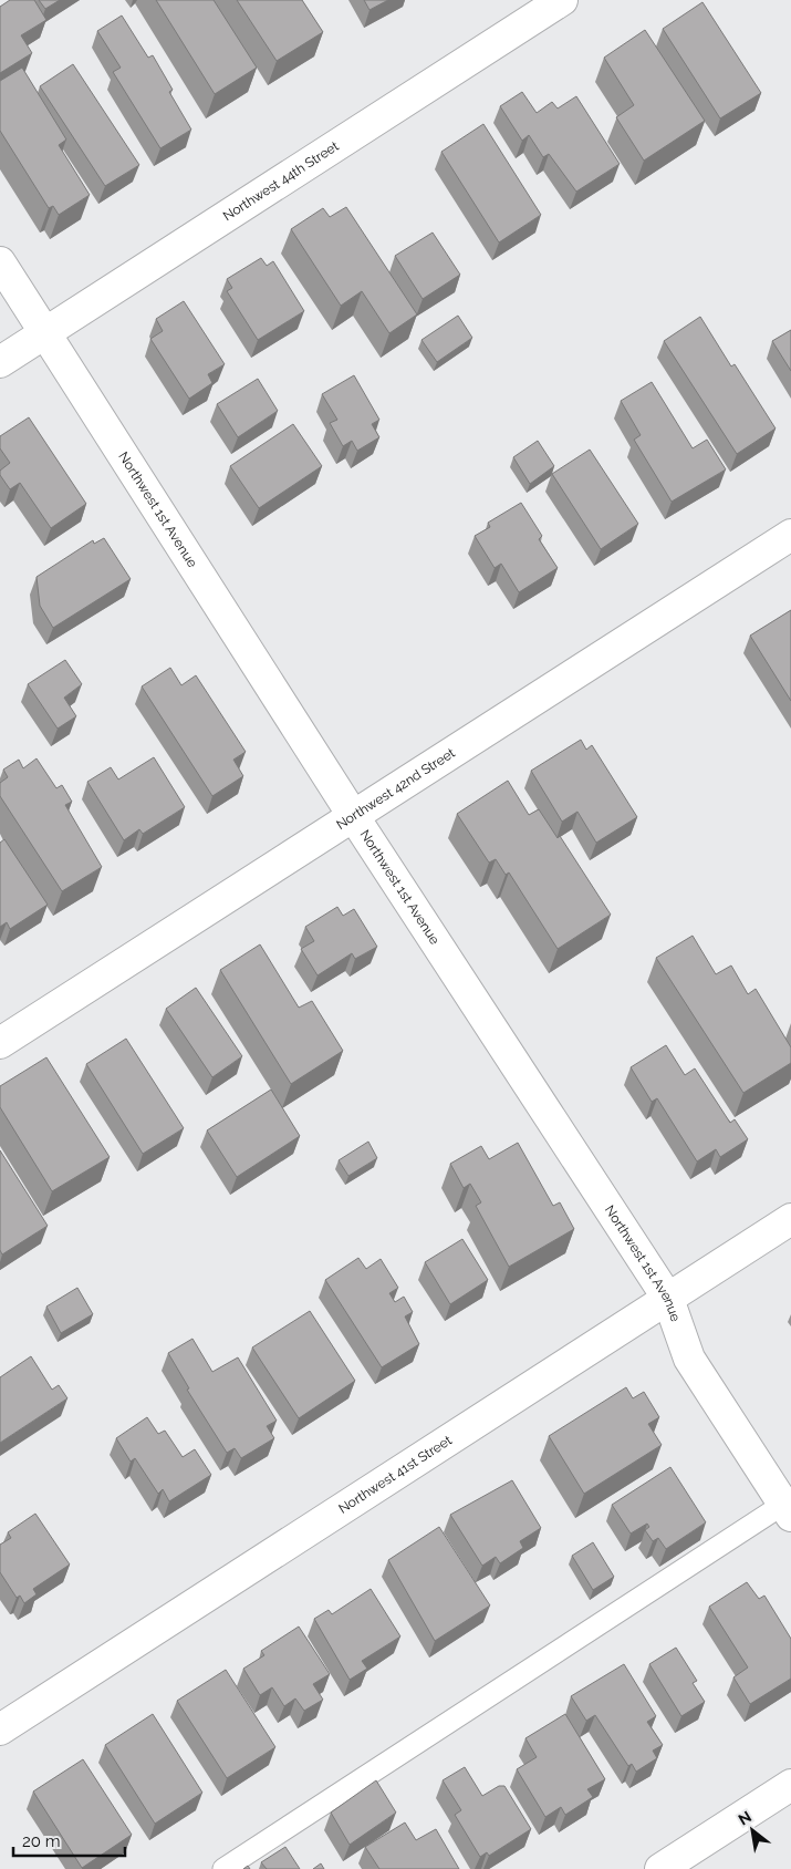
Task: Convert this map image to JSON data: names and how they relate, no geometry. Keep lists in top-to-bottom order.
{
  "streets": {
    "street": [
      "Northwest 44th Street",
      "Northwest 1st Avenue",
      "Northwest 42nd Street",
      "Northwest 41st Street"
    ]
  },
  "crossings": [
    ["Northwest 44th Street", "Northwest 1st Avenue"],
    ["Northwest 1st Avenue", "Northwest 42nd Street"],
    ["Northwest 1st Avenue", "Northwest 41st Street"]
  ],
  "scale_bar": "20 m",
  "north": "top left"
}
